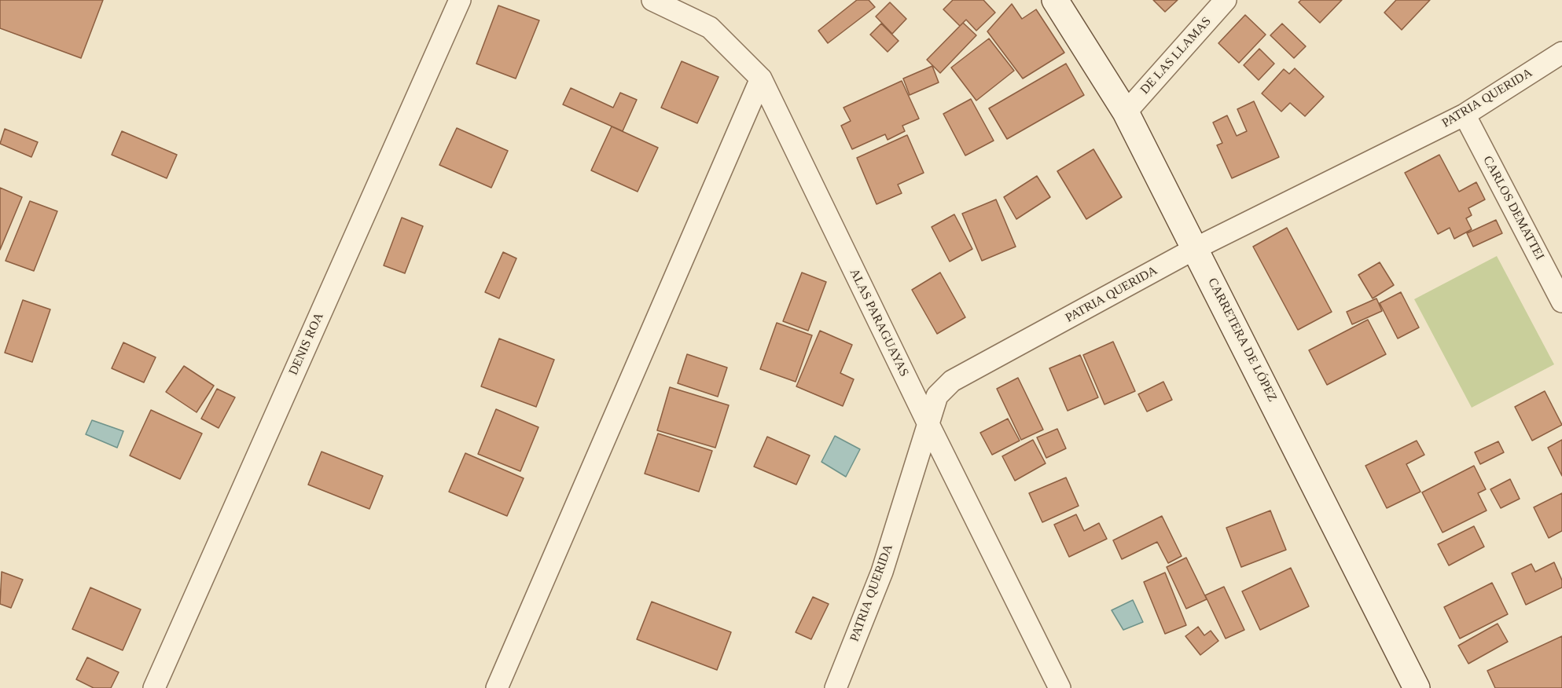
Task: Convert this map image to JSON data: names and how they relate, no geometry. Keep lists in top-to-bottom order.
{
  "streets": {
    "main road": ["CARRETERA DE LÓPEZ"],
    "street": [
      "DE LAS LLAMAS",
      "PATRIA QUERIDA",
      "CARLOS DEMATTEI",
      "ALAS PARAGUAYAS",
      "DENIS ROA"
    ]
  },
  "crossings": [
    ["DE LAS LLAMAS", "CARRETERA DE LÓPEZ"],
    ["PATRIA QUERIDA", "CARLOS DEMATTEI"],
    ["PATRIA QUERIDA", "ALAS PARAGUAYAS"],
    ["PATRIA QUERIDA", "CARRETERA DE LÓPEZ"]
  ]
}
